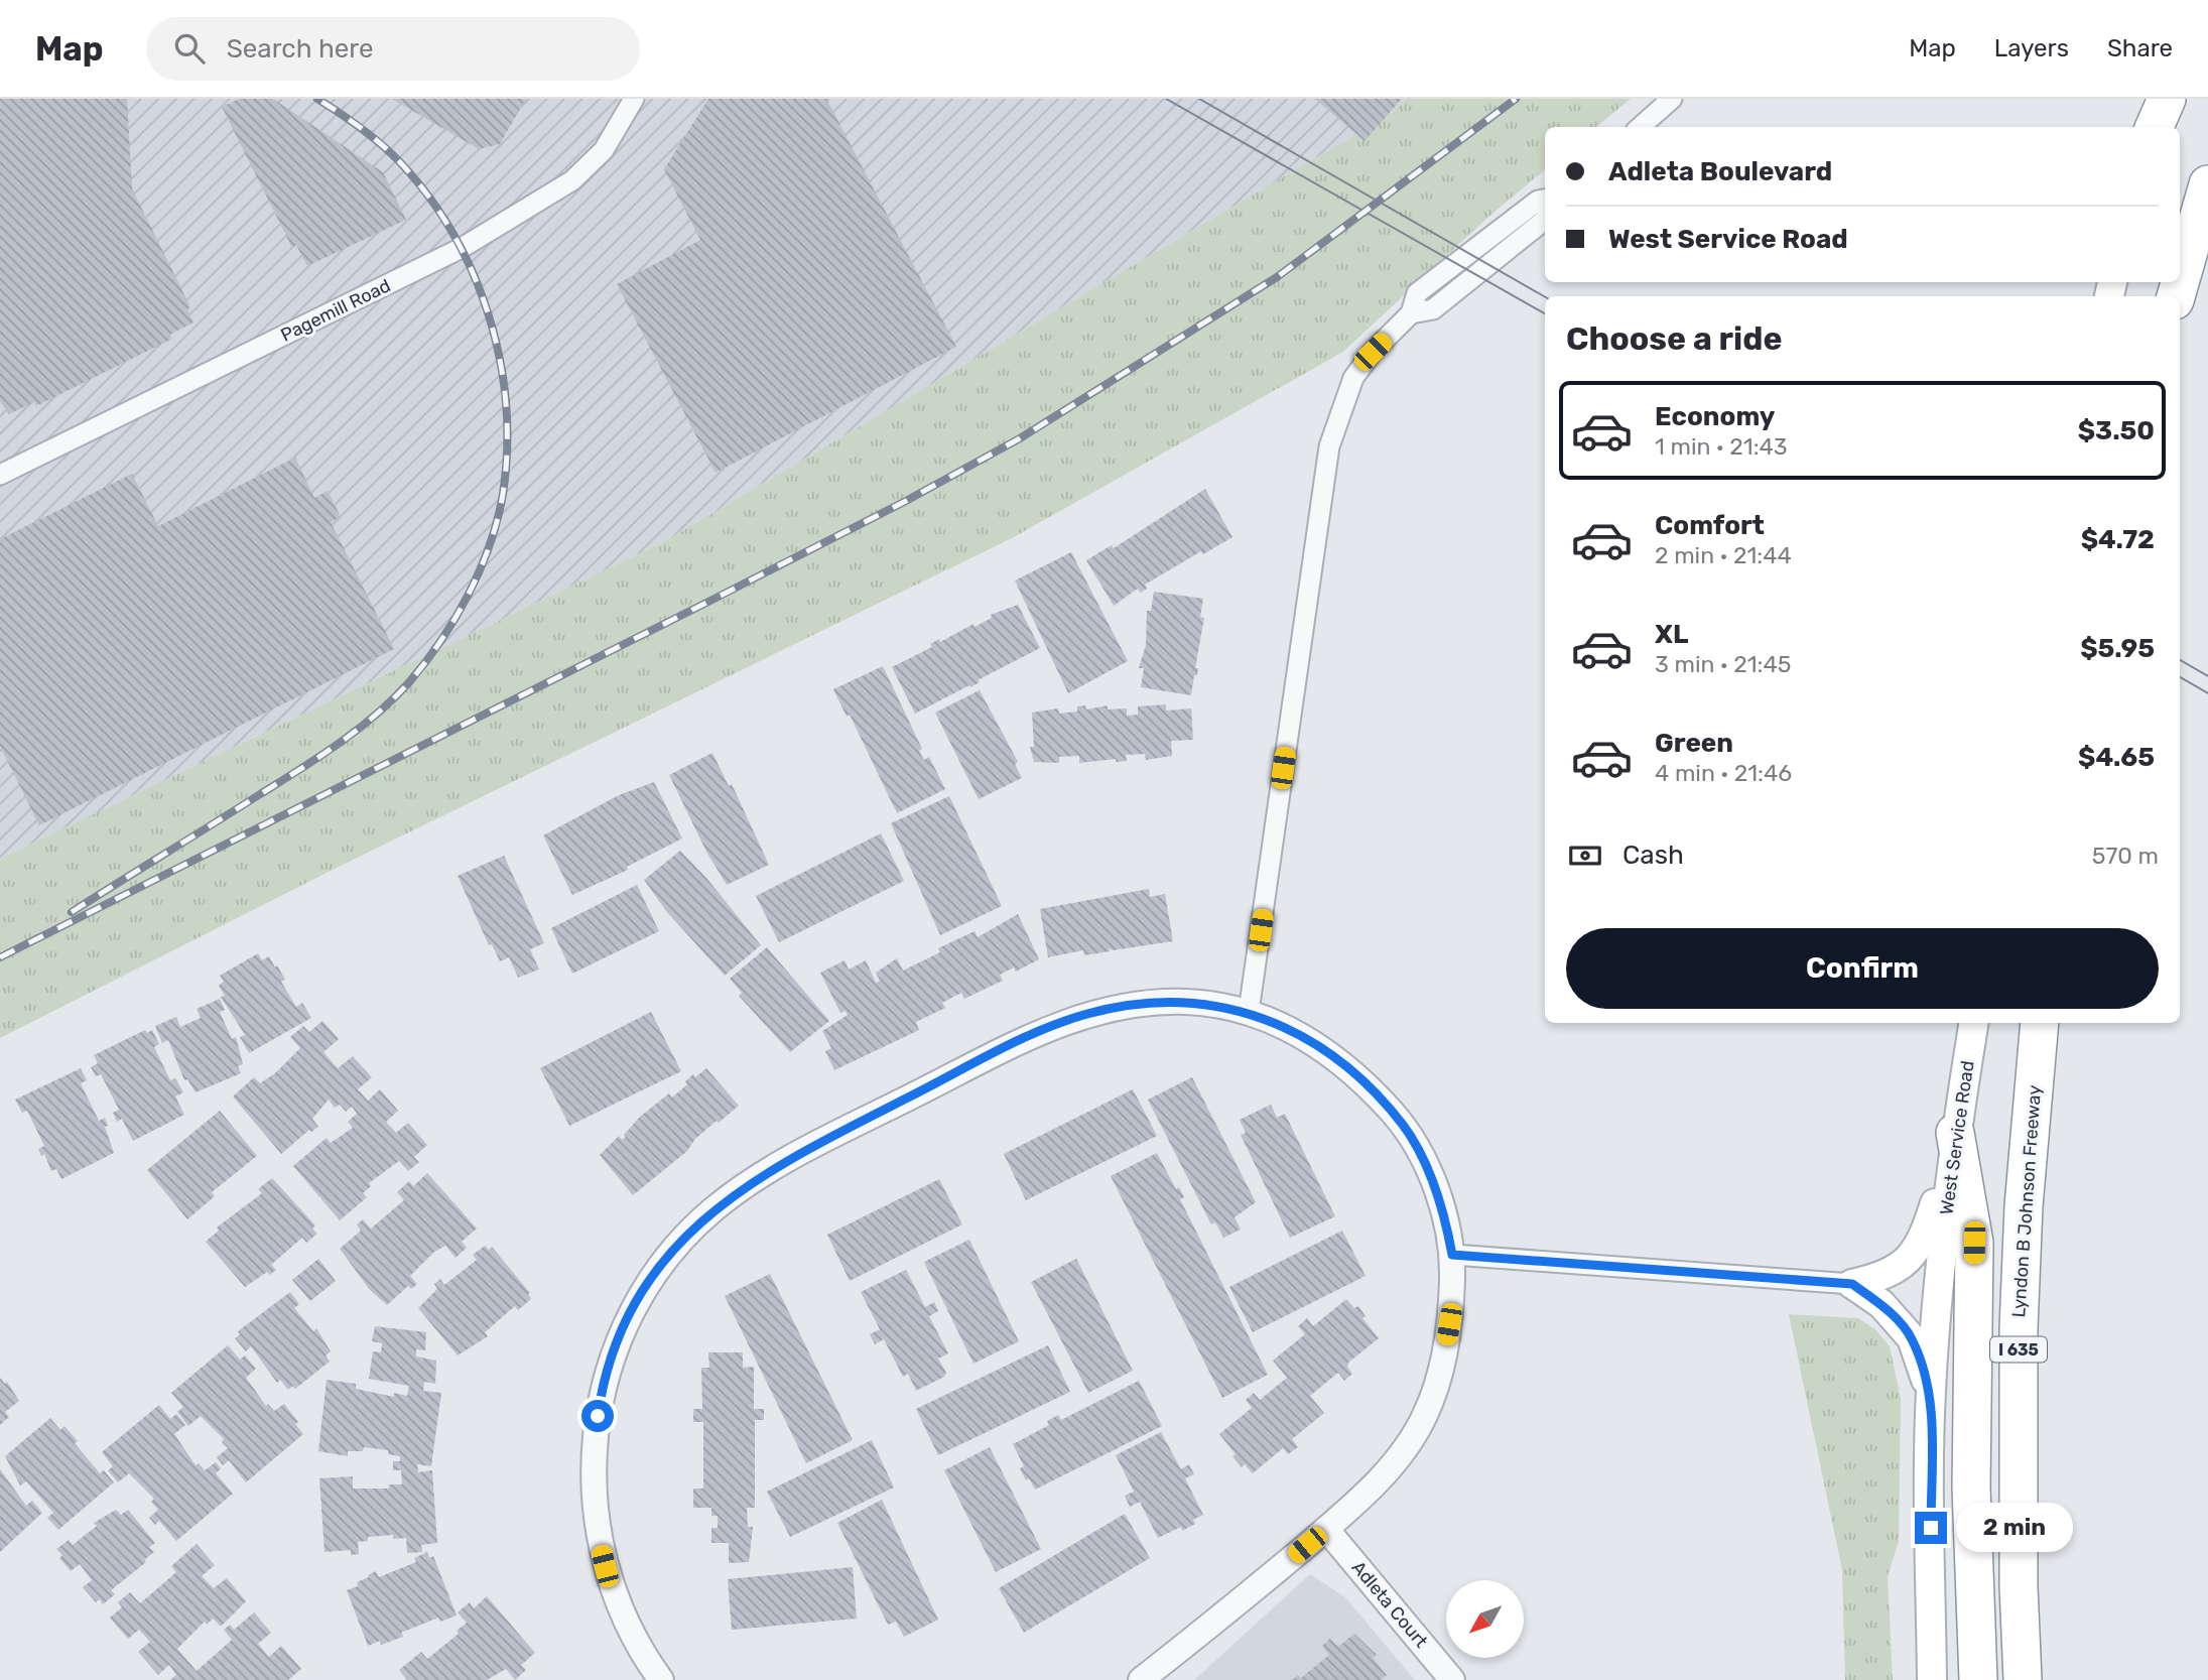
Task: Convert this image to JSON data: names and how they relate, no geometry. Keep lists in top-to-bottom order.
{
  "streets": {
    "highway": ["Lyndon B Johnson Freeway", "I 635"],
    "main road": ["West Service Road"],
    "street": ["Pagemill Road", "Adleta Court"]
  },
  "north": "bottom left",
  "page": {
    "header": "Map",
    "search": "Search here",
    "nav": ["Map", "Layers", "Share"],
    "banner": ["Adleta Boulevard", "West Service Road"],
    "heading": "Choose a ride",
    "list": [
      {
        "name": "Economy",
        "note": "1 min · 21:43",
        "value": "$3.50"
      },
      {
        "name": "Comfort",
        "note": "2 min · 21:44",
        "value": "$4.72"
      },
      {
        "name": "XL",
        "note": "3 min · 21:45",
        "value": "$5.95"
      },
      {
        "name": "Green",
        "note": "4 min · 21:46",
        "value": "$4.65"
      }
    ],
    "pay": ["Cash", "570 m"],
    "buttons": "Confirm",
    "bubble": "2 min"
  }
}
